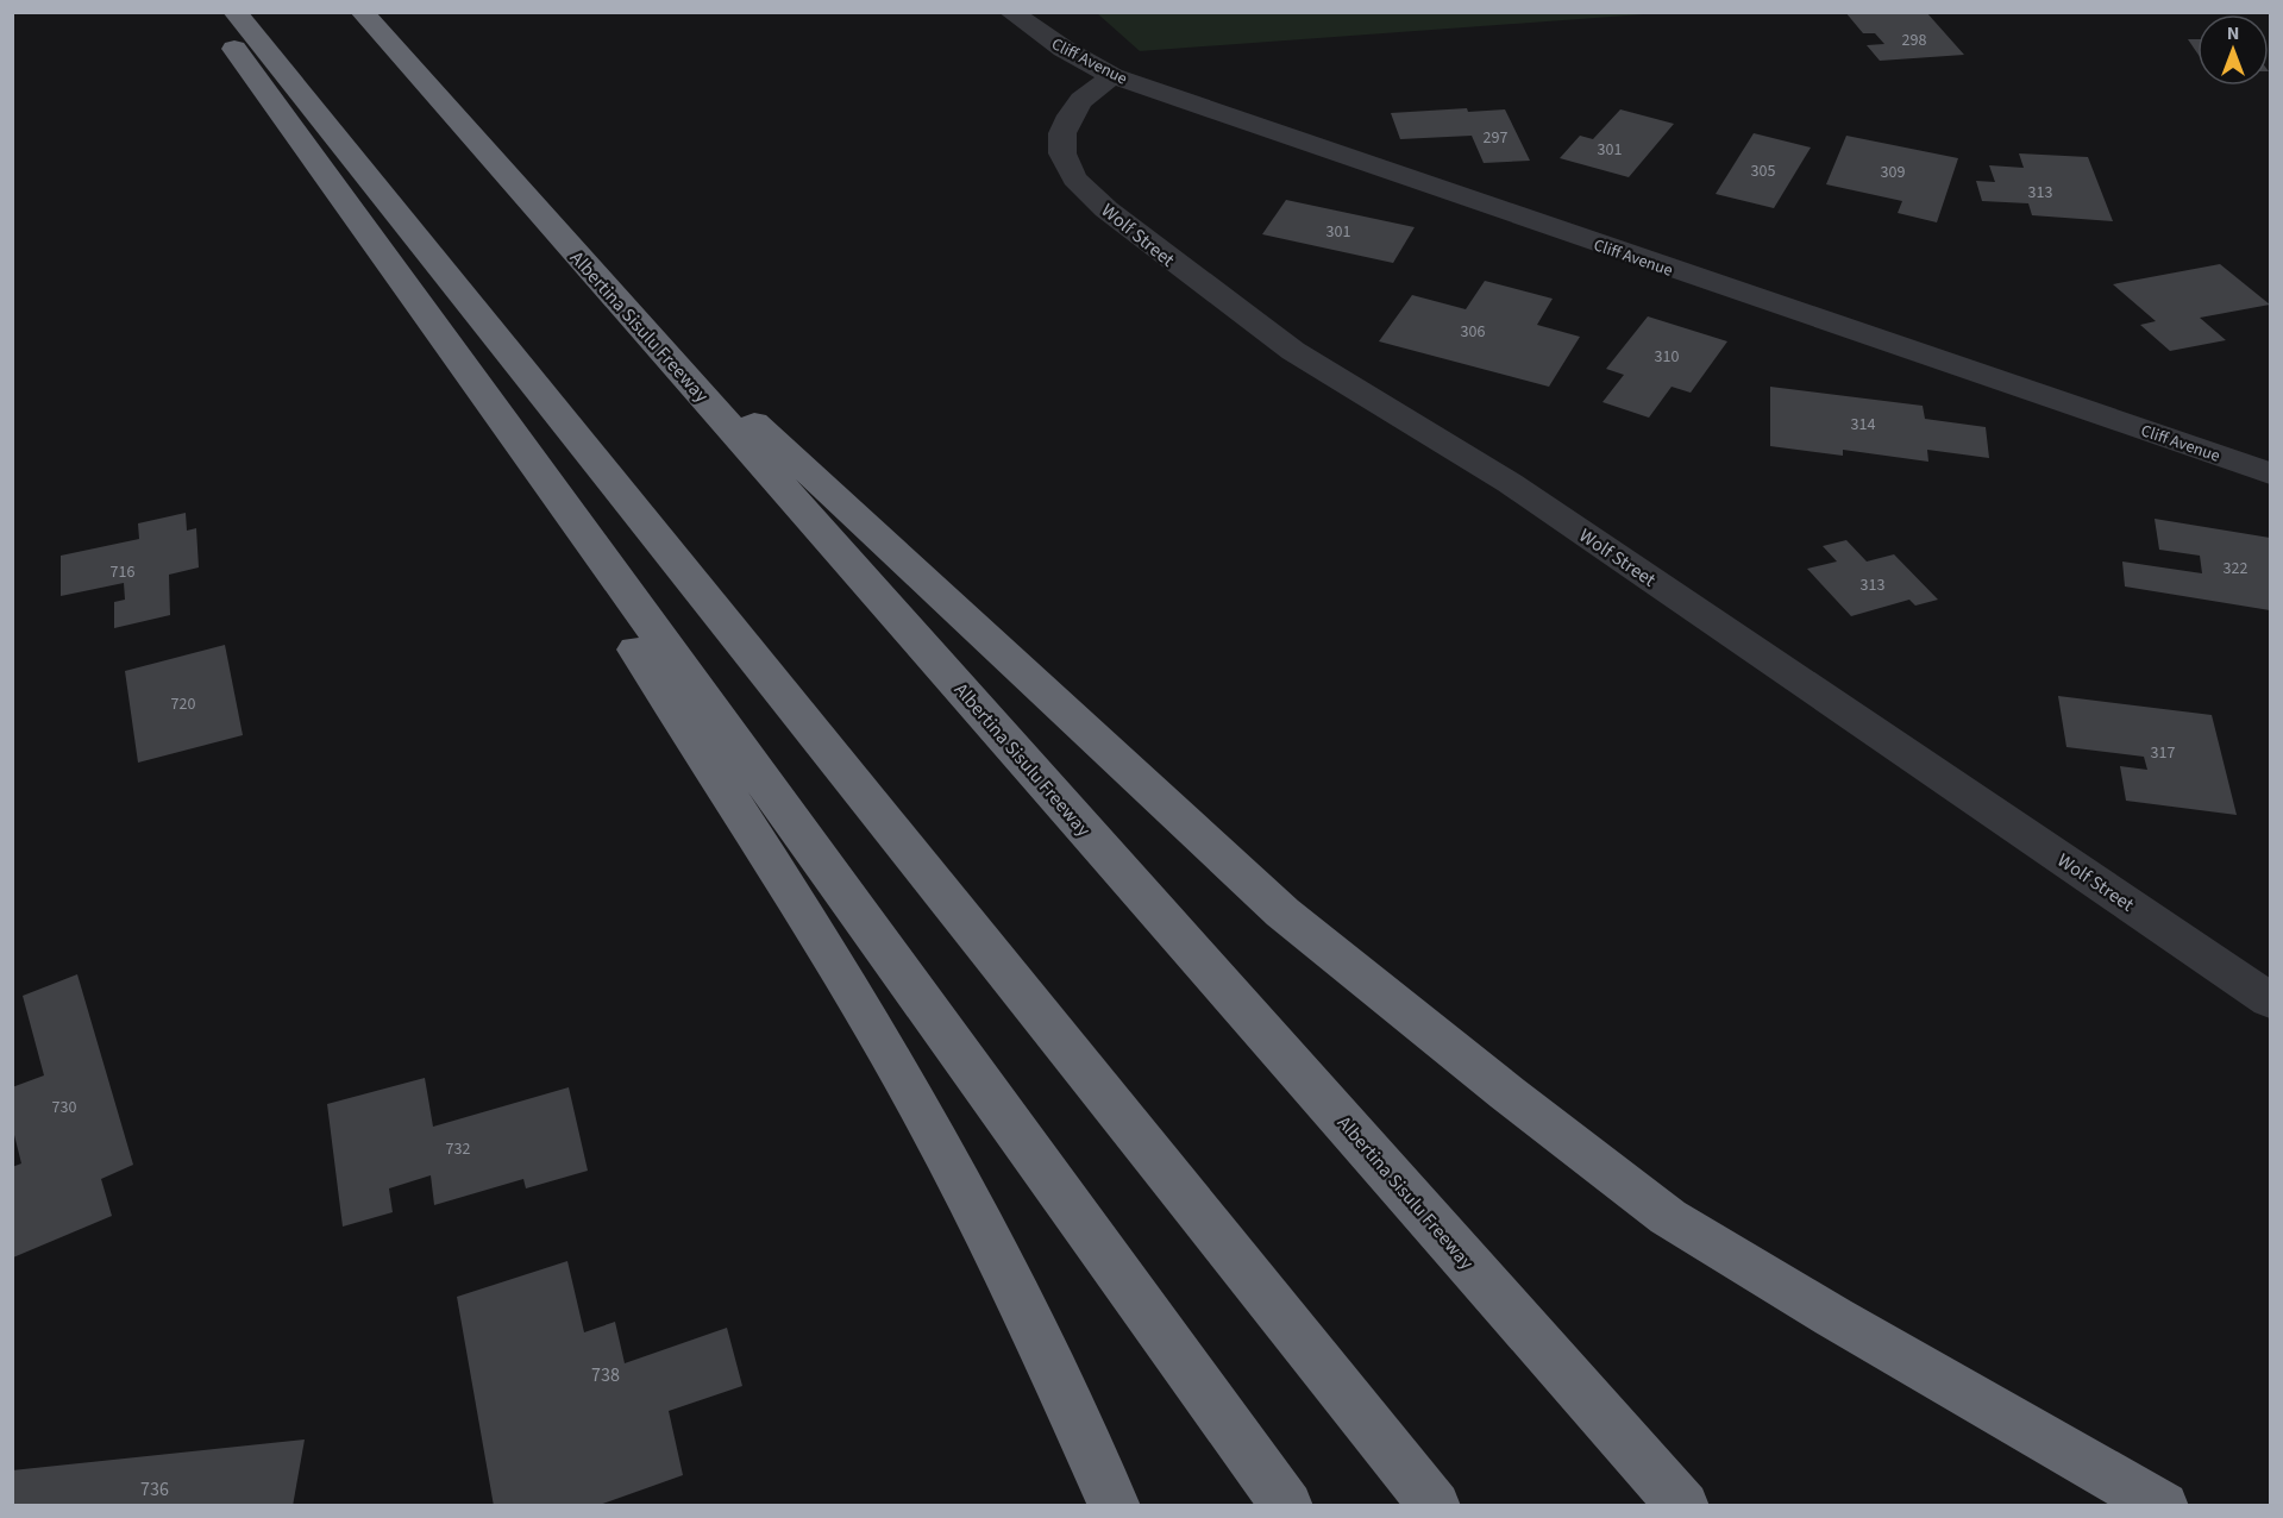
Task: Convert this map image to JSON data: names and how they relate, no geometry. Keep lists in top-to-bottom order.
{
  "streets": {
    "highway": ["Albertina Sisulu Freeway"],
    "street": ["Cliff Avenue", "Wolf Street"]
  },
  "crossings": [
    ["Cliff Avenue", "Wolf Street"]
  ],
  "house_numbers": [
    "298",
    "297",
    "301",
    "305",
    "309",
    "313",
    "301",
    "306",
    "310",
    "314",
    "322",
    "716",
    "313",
    "720",
    "317",
    "730",
    "732",
    "738",
    "736"
  ],
  "north": "top"
}
